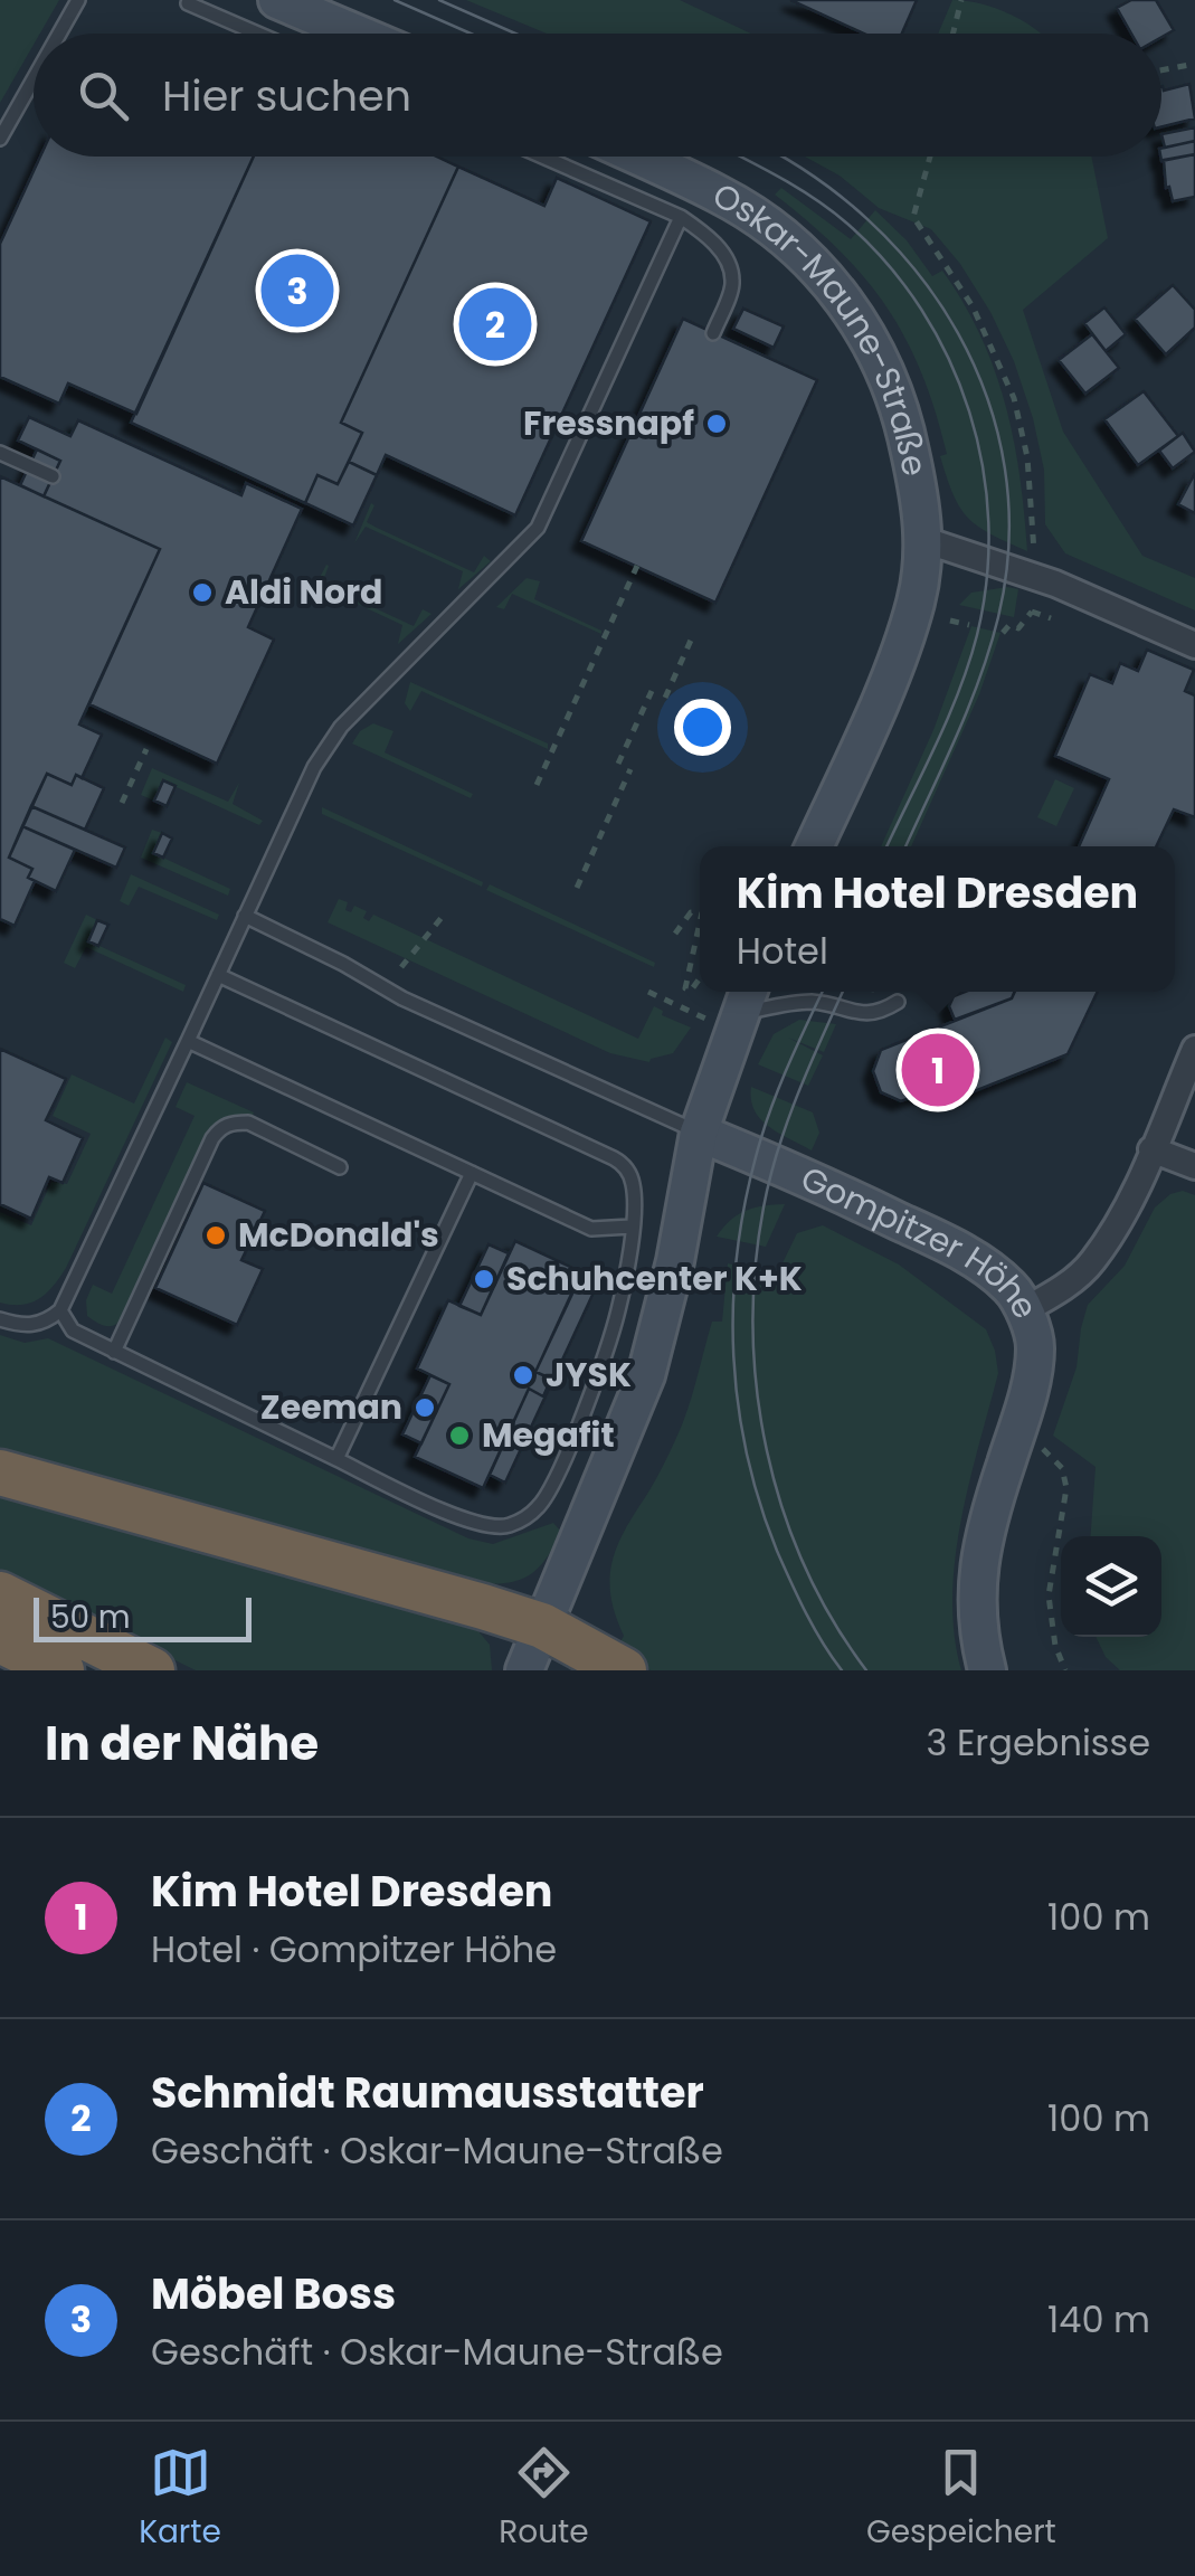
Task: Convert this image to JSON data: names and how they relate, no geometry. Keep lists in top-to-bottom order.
{
  "streets": {
    "street": ["Oskar-Maune-Straße", "Gompitzer Höhe"]
  },
  "places": [
    "Fressnapf",
    "Aldi Nord",
    "McDonald's",
    "Schuhcenter K+K",
    "JYSK",
    "Zeeman",
    "Megafit"
  ],
  "scale_bar": "50 m",
  "page": {
    "search": "Hier suchen",
    "pins": ["3", "2", "1"],
    "popup": ["Kim Hotel Dresden", "Hotel"],
    "scale": "50 m",
    "heading": ["In der Nähe", "3 Ergebnisse"],
    "list": [
      {
        "mark": "1",
        "name": "Kim Hotel Dresden",
        "note": "Hotel · Gompitzer Höhe",
        "value": "100 m"
      },
      {
        "mark": "2",
        "name": "Schmidt Raumausstatter",
        "note": "Geschäft · Oskar-Maune-Straße",
        "value": "100 m"
      },
      {
        "mark": "3",
        "name": "Möbel Boss",
        "note": "Geschäft · Oskar-Maune-Straße",
        "value": "140 m"
      }
    ],
    "nav": ["Karte", "Route", "Gespeichert"]
  }
}
